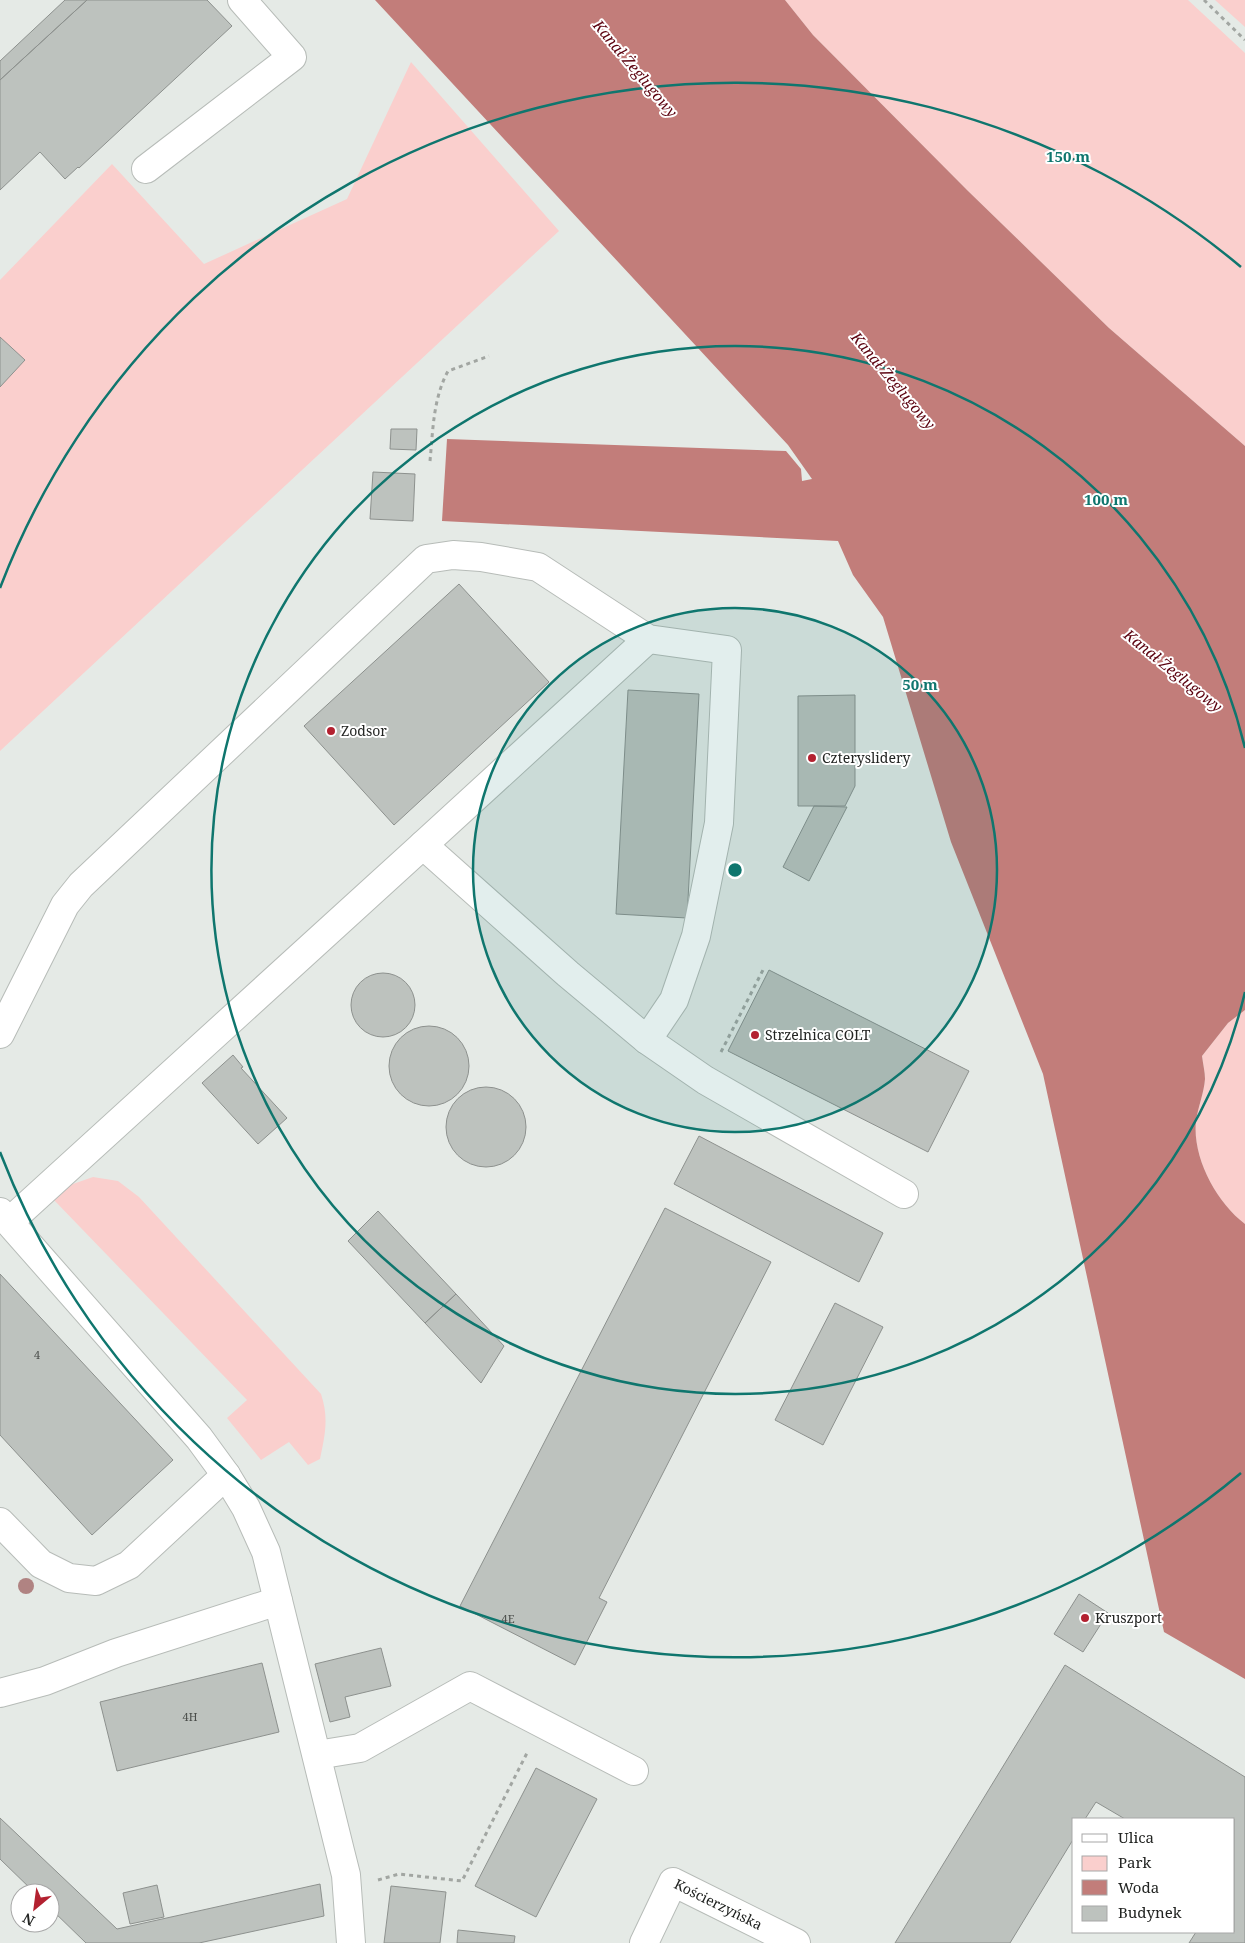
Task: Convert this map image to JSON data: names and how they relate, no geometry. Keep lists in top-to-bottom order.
{
  "streets": {
    "street": ["Kościerzyńska"]
  },
  "water": ["Kanał Żeglugowy"],
  "places": [
    "Zodsor",
    "Czteryslidery",
    "Strzelnica COLT",
    "Kruszport"
  ],
  "house_numbers": ["4", "4E", "4H"],
  "legend": [
    "Ulica",
    "Park",
    "Woda",
    "Budynek"
  ],
  "north": "bottom left",
  "rings": ["150 m", "100 m", "50 m"]
}
